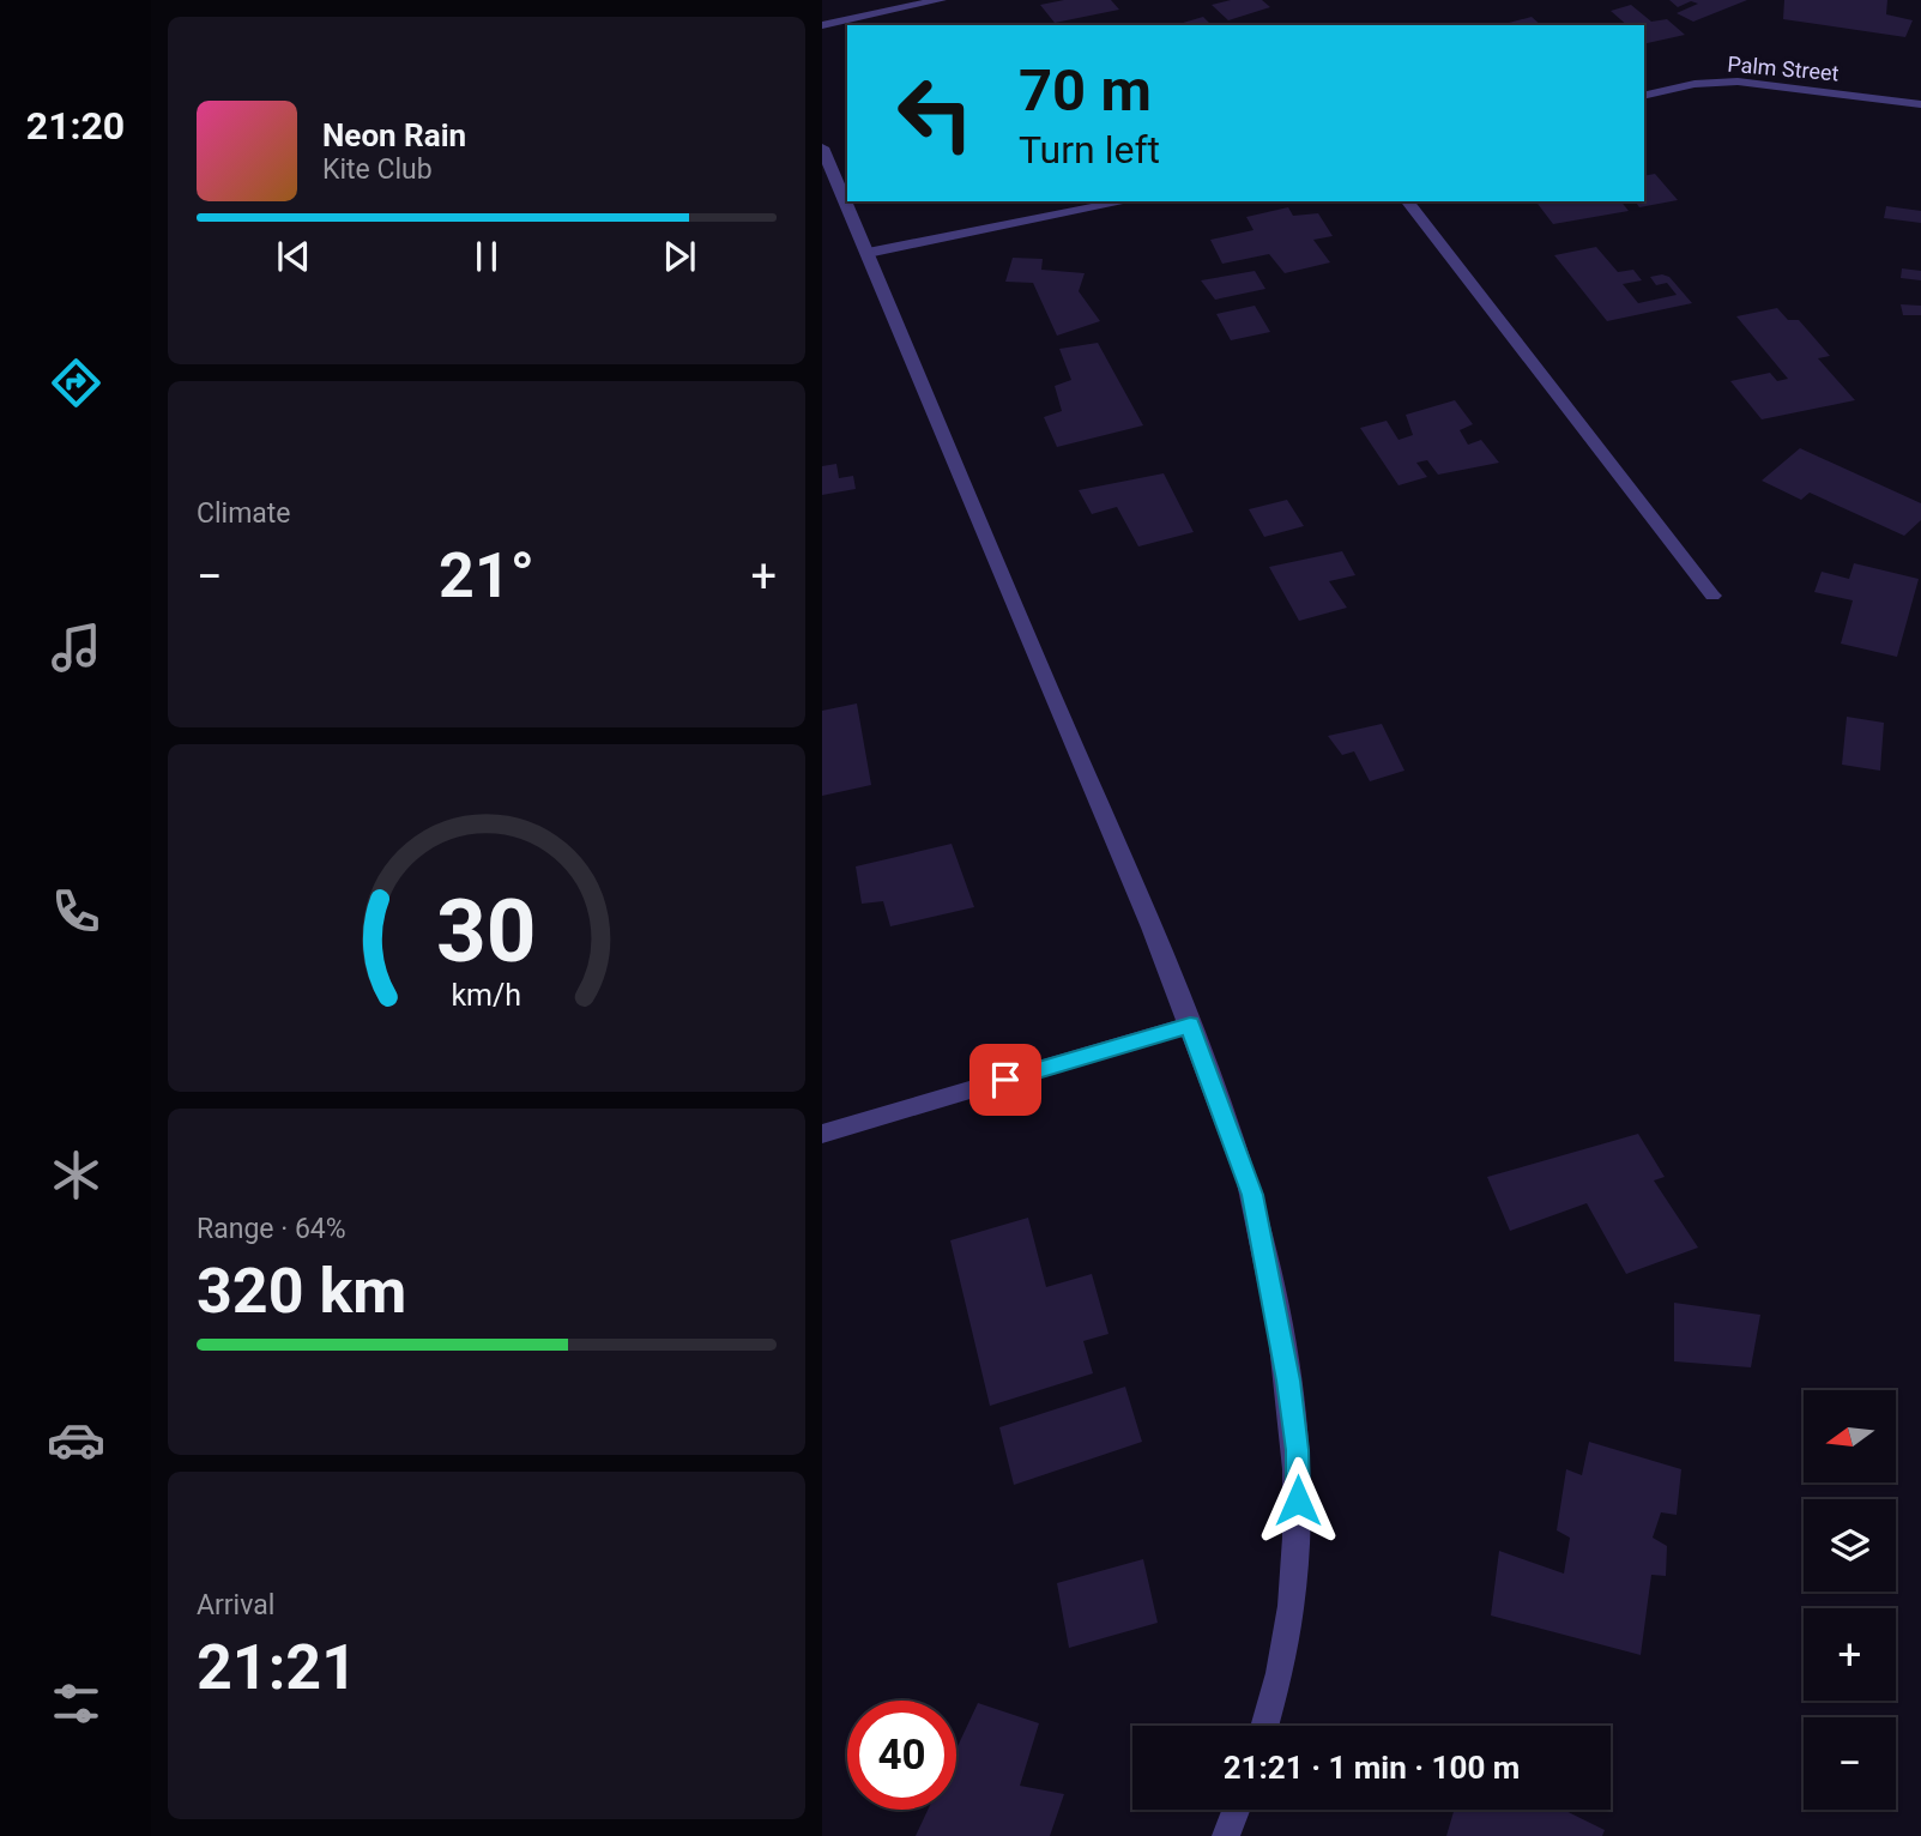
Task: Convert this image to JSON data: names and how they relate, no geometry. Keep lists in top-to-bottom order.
{
  "streets": {
    "street": ["Palm Street"]
  },
  "north": "left",
  "page": {
    "tabs": "21:20",
    "turn": ["70 m", "Turn left"],
    "song": ["Neon Rain", "Kite Club"],
    "tile": [
      "Climate",
      ["Range · 64%", "320 km"],
      ["Arrival", "21:21"]
    ],
    "heat": ["−", "21°", "+"],
    "map_buttons": ["+", "−"],
    "limit": "40",
    "trip": "21:21 · 1 min · 100 m",
    "gauge": ["30", "km/h"]
  }
}
